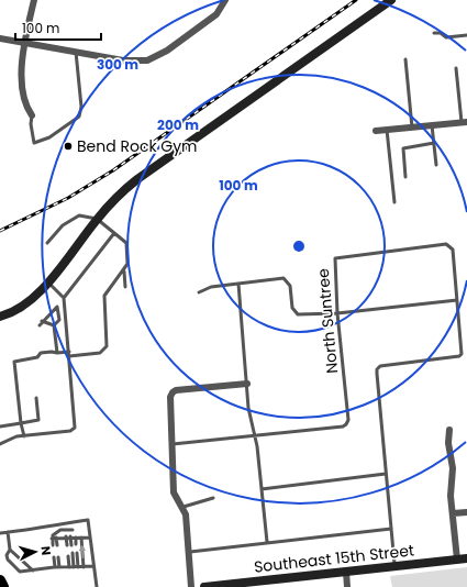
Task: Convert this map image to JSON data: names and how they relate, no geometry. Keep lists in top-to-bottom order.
{
  "streets": {
    "street": ["Southeast 15th Street"],
    "lane": ["North Suntree"]
  },
  "crossings": [
    ["North Suntree", "Southeast 15th Street"]
  ],
  "places": ["Bend Rock Gym"],
  "scale_bar": "100 m",
  "north": "right",
  "rings": ["300 m", "200 m", "100 m"]
}
